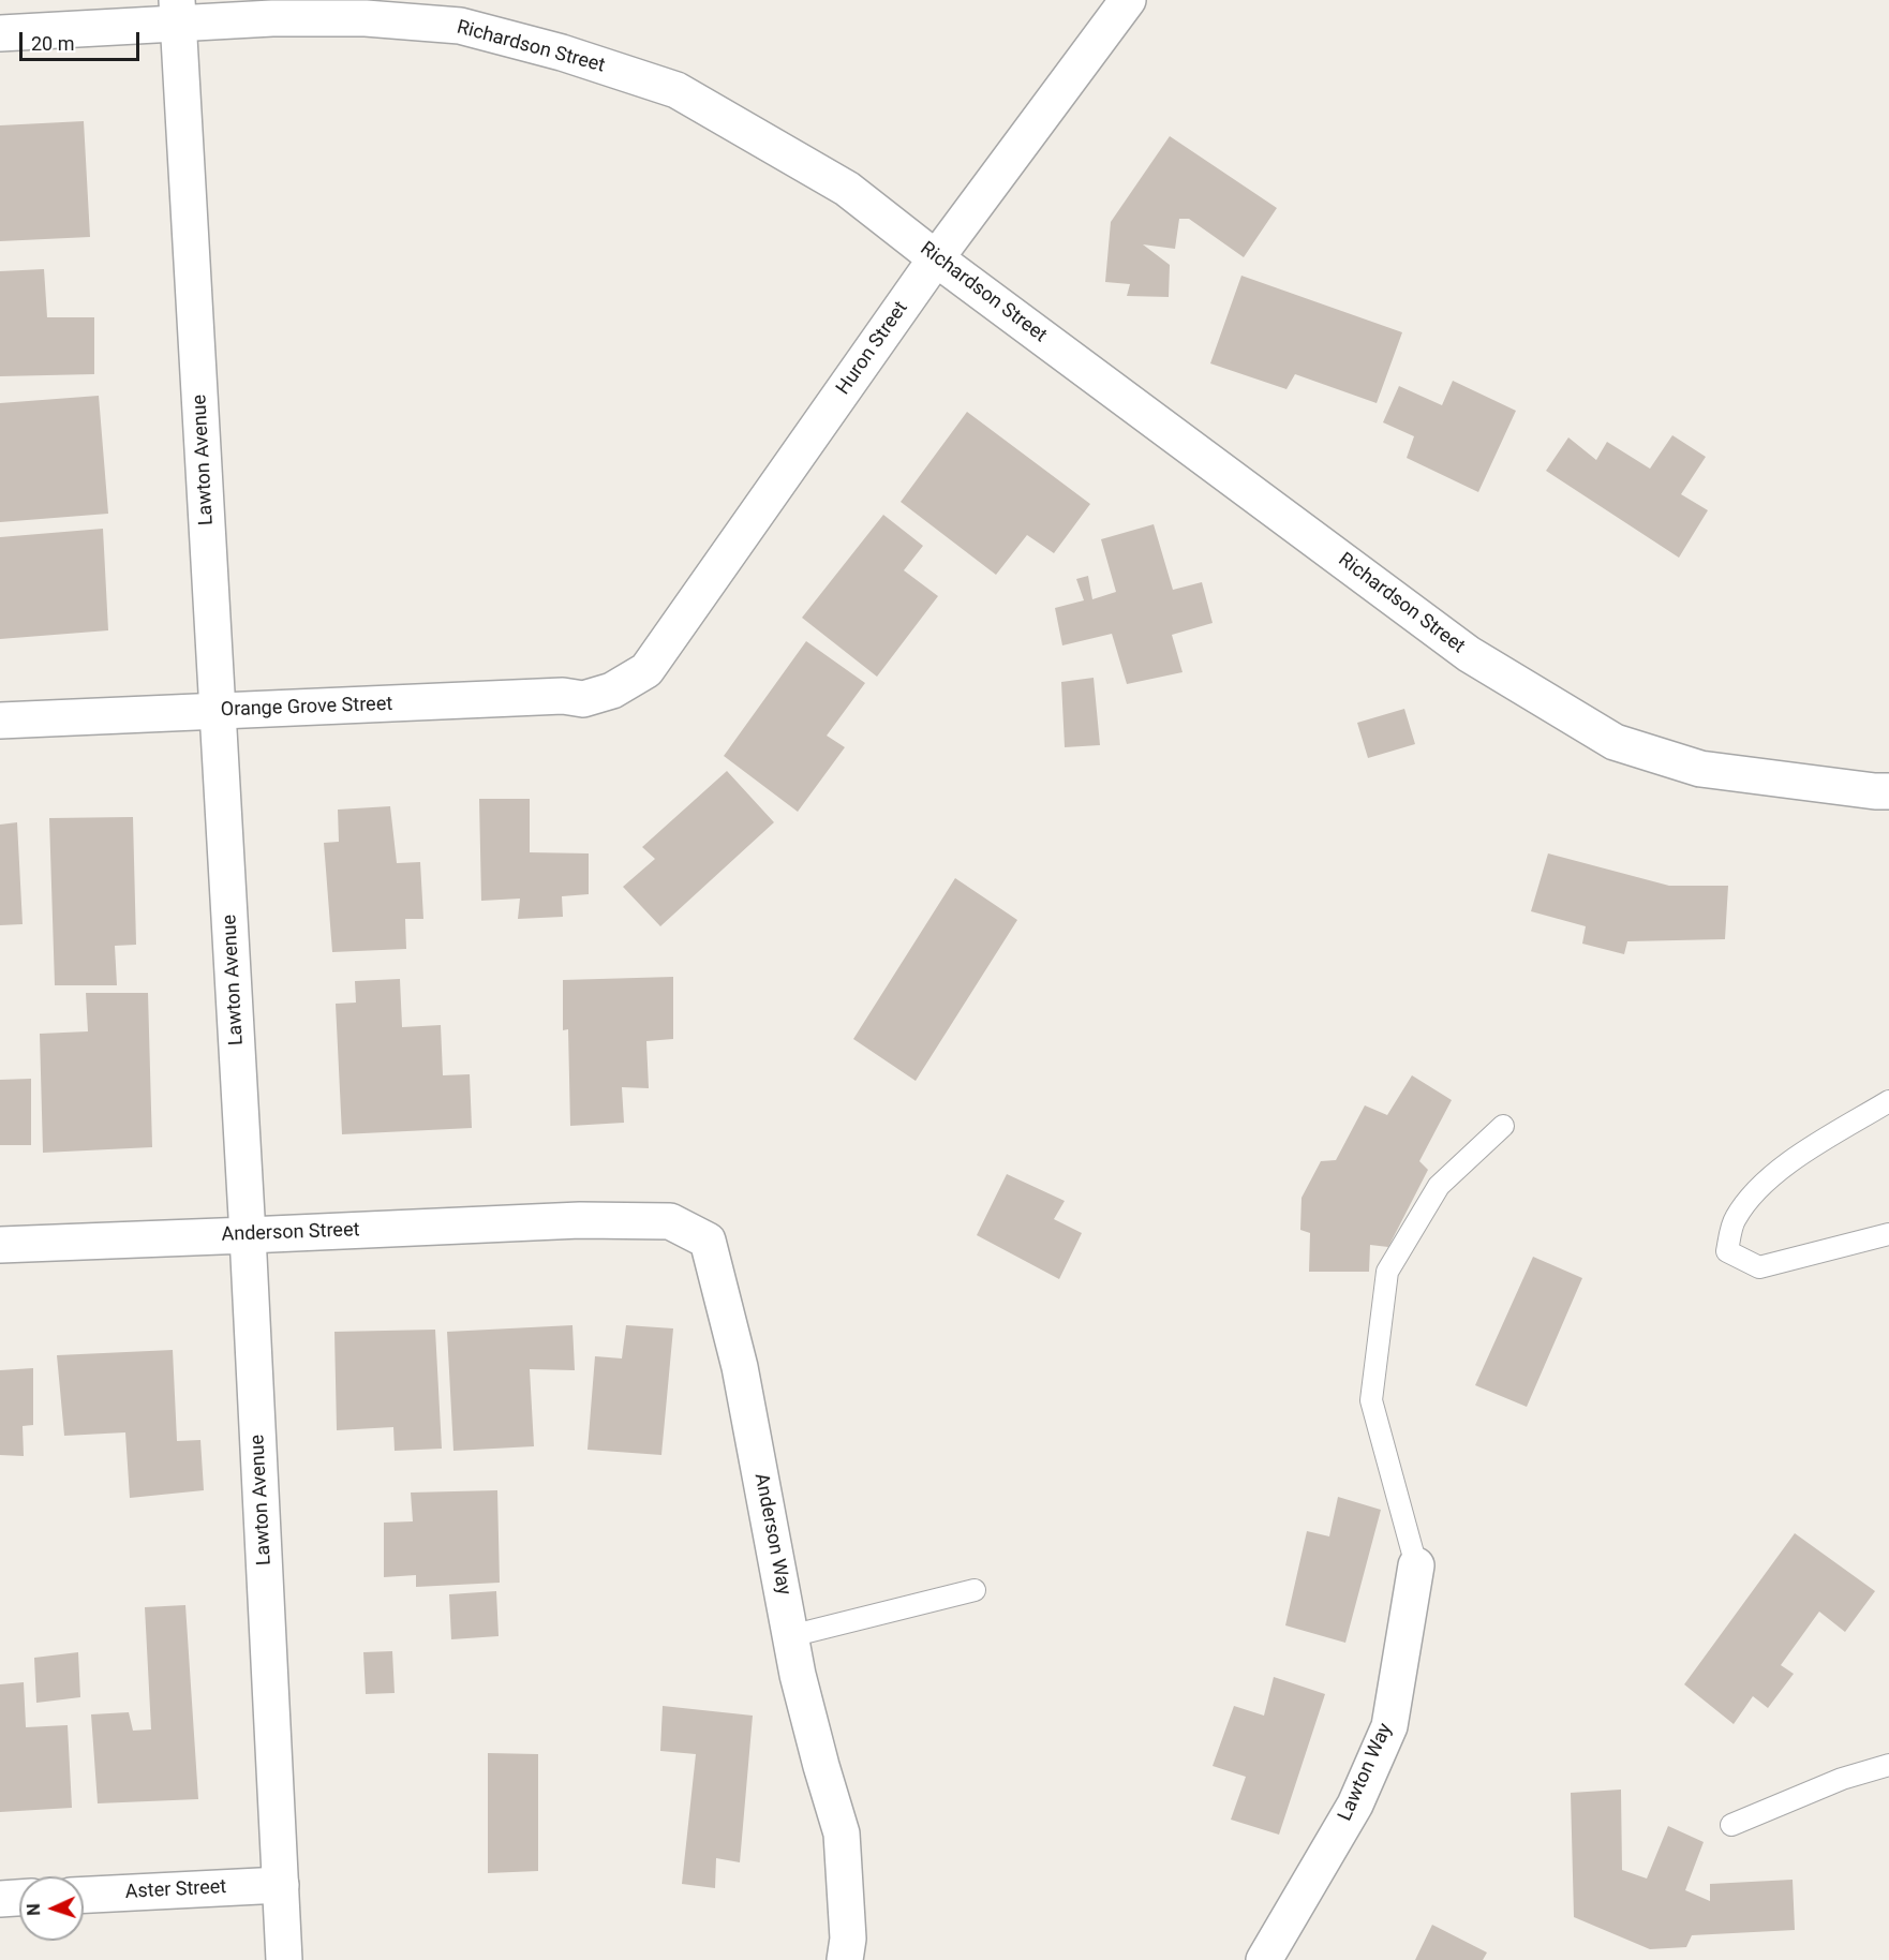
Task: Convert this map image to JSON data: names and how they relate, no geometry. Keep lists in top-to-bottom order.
{
  "streets": {
    "street": [
      "Richardson Street",
      "Huron Street",
      "Lawton Avenue",
      "Orange Grove Street",
      "Anderson Street",
      "Anderson Way",
      "Lawton Way",
      "Aster Street"
    ]
  },
  "crossings": [
    ["Richardson Street", "Huron Street"],
    ["Richardson Street", "Lawton Avenue"],
    ["Huron Street", "Orange Grove Street"],
    ["Lawton Avenue", "Orange Grove Street"],
    ["Lawton Avenue", "Anderson Street"],
    ["Lawton Avenue", "Aster Street"],
    ["Anderson Street", "Anderson Way"]
  ],
  "scale_bar": "20 m",
  "north": "left"
}
